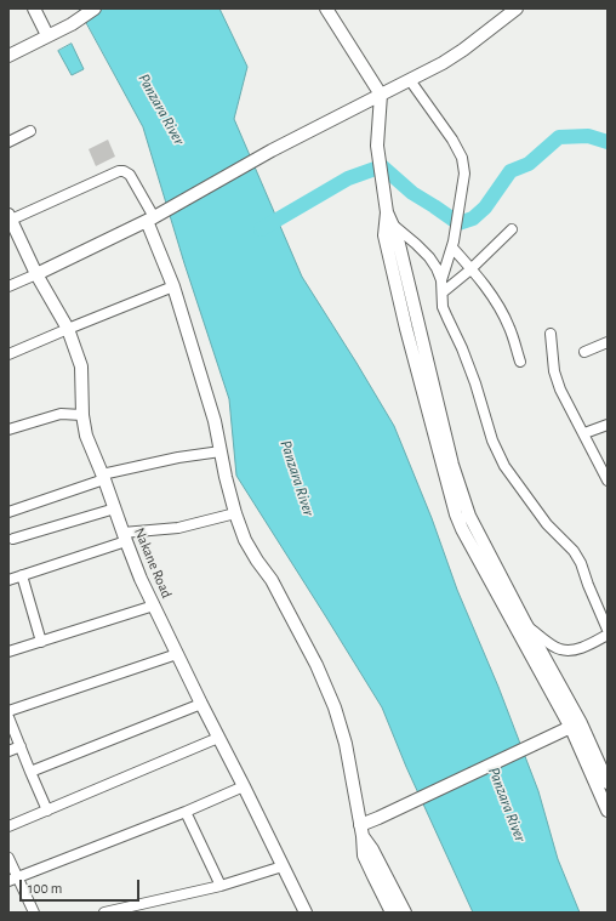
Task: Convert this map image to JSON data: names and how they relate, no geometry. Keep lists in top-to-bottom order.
{
  "streets": {
    "street": ["Nakane Road"]
  },
  "water": ["Panzara River"],
  "scale_bar": "100 m"
}
